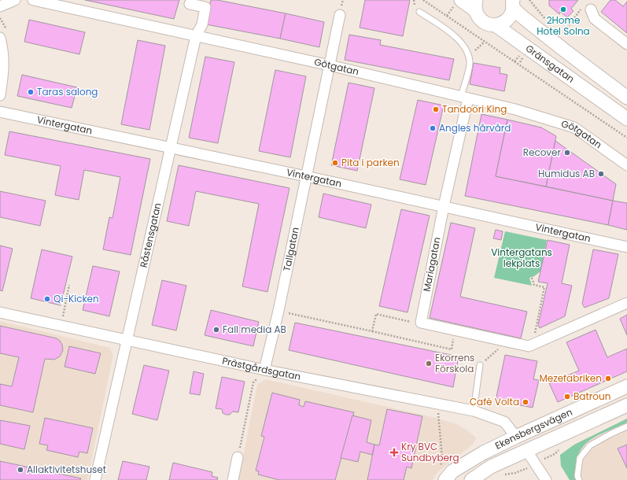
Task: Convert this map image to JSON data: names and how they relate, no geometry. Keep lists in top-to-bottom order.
{
  "streets": {
    "street": [
      "Gränsgatan",
      "Götgatan",
      "Vintergatan",
      "Råstensgatan",
      "Tallgatan",
      "Mariagatan",
      "Prästgårdsgatan",
      "Ekensbergsvägen"
    ]
  },
  "crossings": [
    ["Götgatan", "Råstensgatan"],
    ["Götgatan", "Tallgatan"],
    ["Götgatan", "Mariagatan"],
    ["Vintergatan", "Råstensgatan"],
    ["Vintergatan", "Tallgatan"],
    ["Vintergatan", "Mariagatan"],
    ["Råstensgatan", "Prästgårdsgatan"],
    ["Tallgatan", "Prästgårdsgatan"],
    ["Prästgårdsgatan", "Ekensbergsvägen"]
  ],
  "parks": ["Vintergatans lekplats"],
  "places": {
    "other": [
      "2Home Hotel Solna",
      "Taras salong",
      "Tandoori King",
      "Angles hårvård",
      "Recover",
      "Pita i parken",
      "Humidus AB",
      "Qi-Kicken",
      "Fall media AB",
      "Ekorrens Förskola",
      "Mezefabriken",
      "Batroun",
      "Café Volta",
      "Allaktivitetshuset"
    ],
    "health": ["Kry BVC Sundbyberg"]
  }
}
